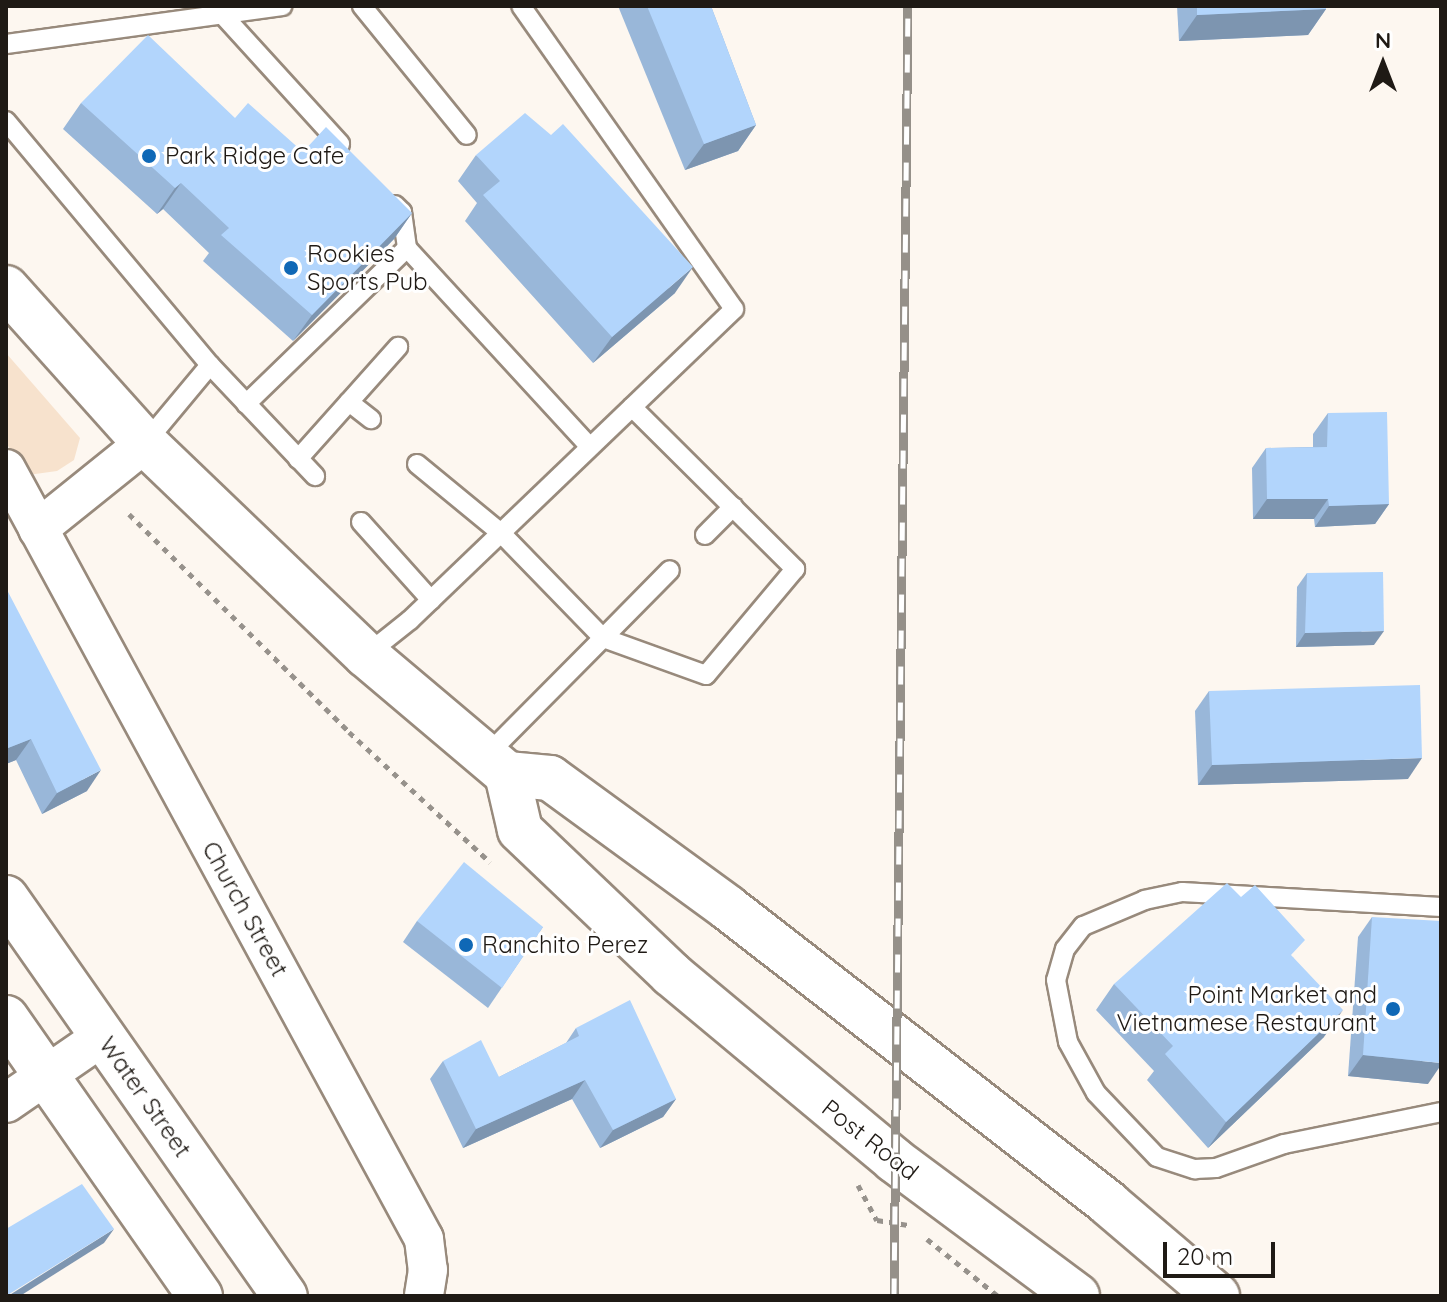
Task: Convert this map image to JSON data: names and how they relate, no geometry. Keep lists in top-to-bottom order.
{
  "streets": {
    "main road": ["Water Street", "Post Road"],
    "street": ["Church Street"]
  },
  "places": [
    "Park Ridge Cafe",
    "Rookies Sports Pub",
    "Ranchito Perez",
    "Point Market and Vietnamese Restaurant"
  ],
  "scale_bar": "20 m",
  "north": "top"
}
